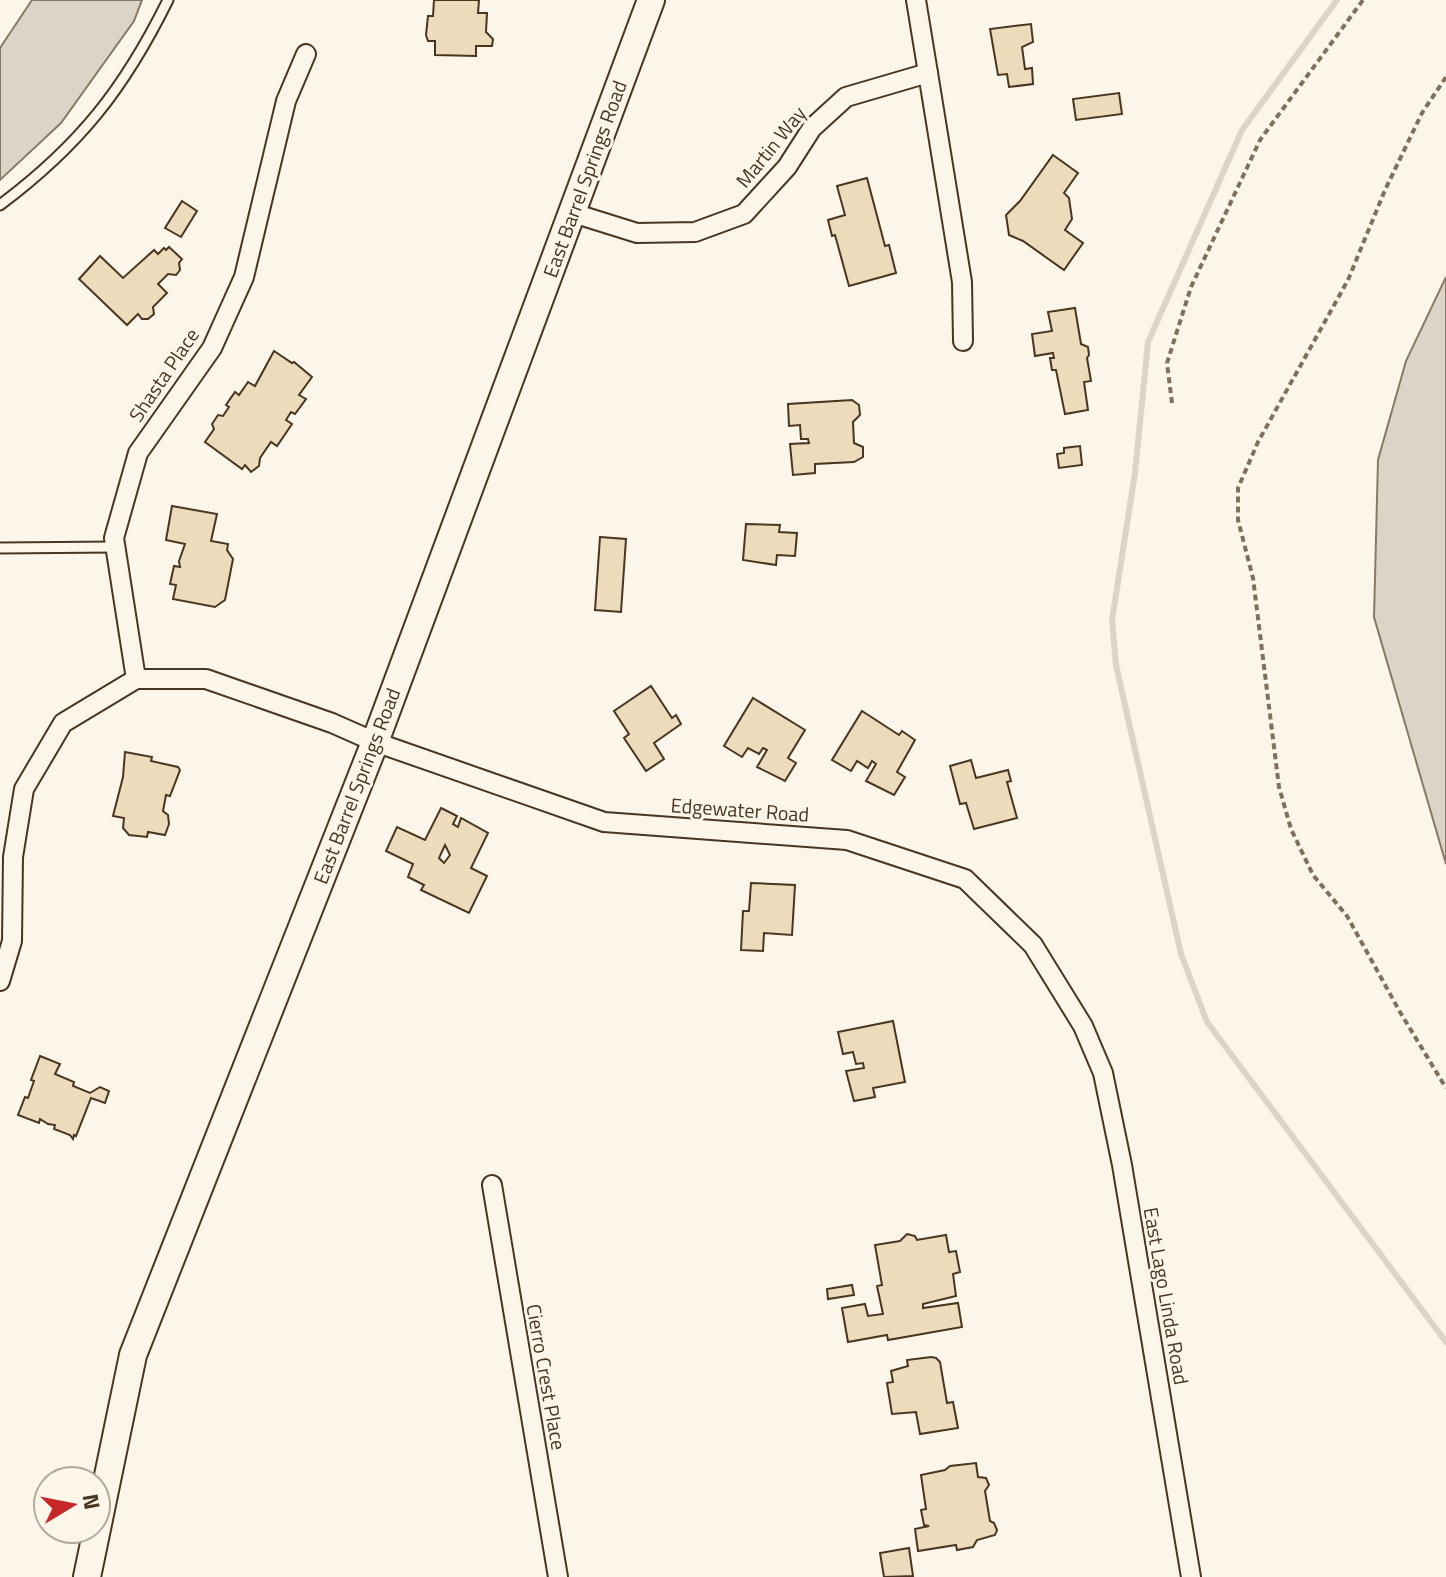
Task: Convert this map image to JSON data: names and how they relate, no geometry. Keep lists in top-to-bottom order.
{
  "streets": {
    "street": [
      "Martin Way",
      "East Barrel Springs Road",
      "Shasta Place",
      "Edgewater Road",
      "East Lago Linda Road",
      "Cierro Crest Place"
    ]
  },
  "crossings": [
    ["Martin Way", "East Barrel Springs Road"],
    ["East Barrel Springs Road", "Edgewater Road"],
    ["Shasta Place", "Edgewater Road"],
    ["Edgewater Road", "East Lago Linda Road"]
  ],
  "north": "right"
}
